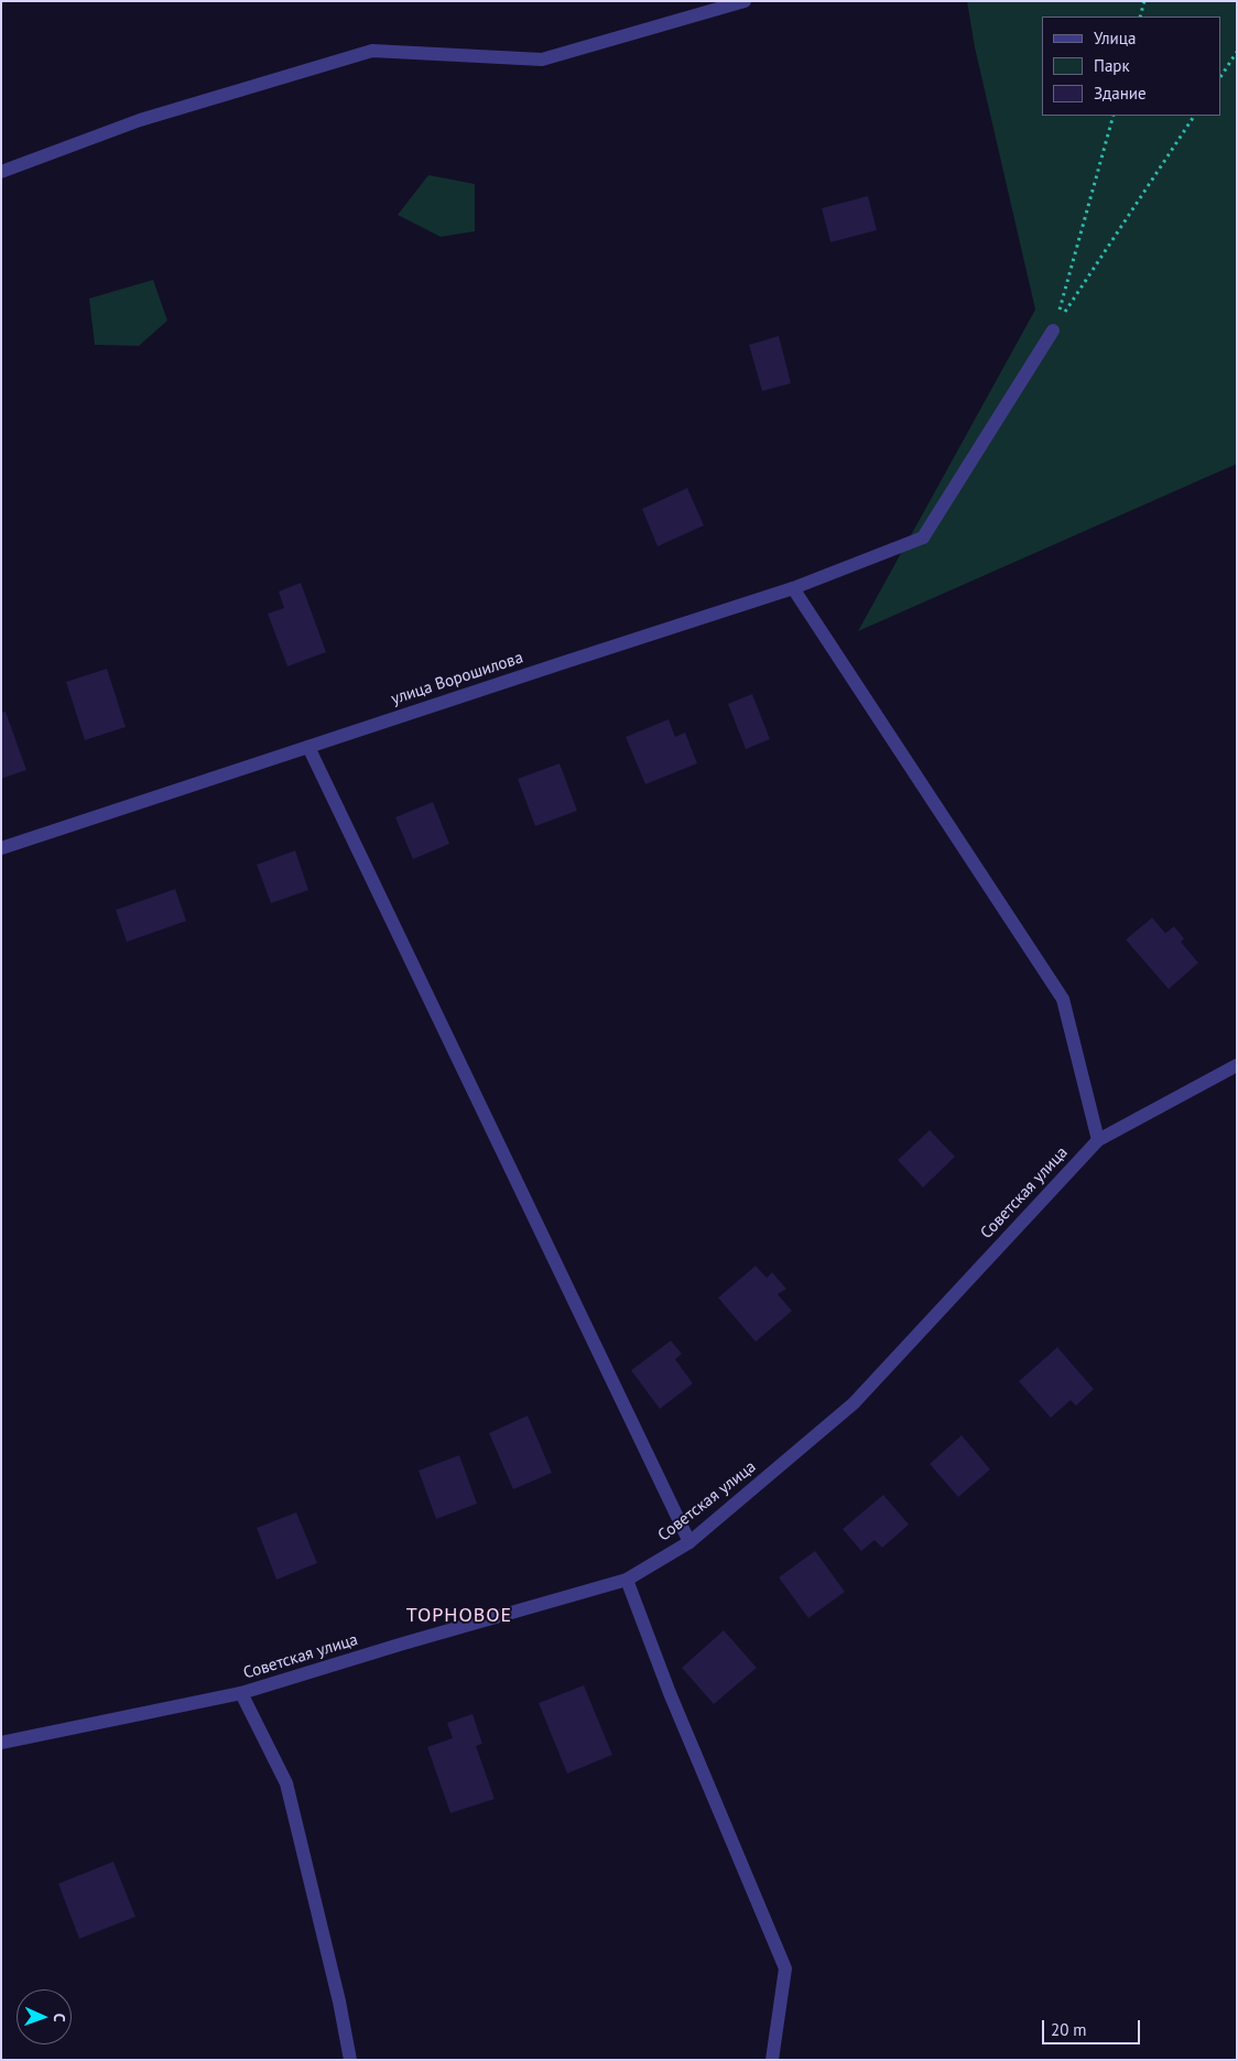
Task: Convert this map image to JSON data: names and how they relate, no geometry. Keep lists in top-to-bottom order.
{
  "streets": {
    "street": ["улица Ворошилова", "Советская улица"]
  },
  "districts": ["ТОРНОВОЕ"],
  "legend": ["Улица", "Парк", "Здание"],
  "scale_bar": "20 m",
  "north": "right"
}
